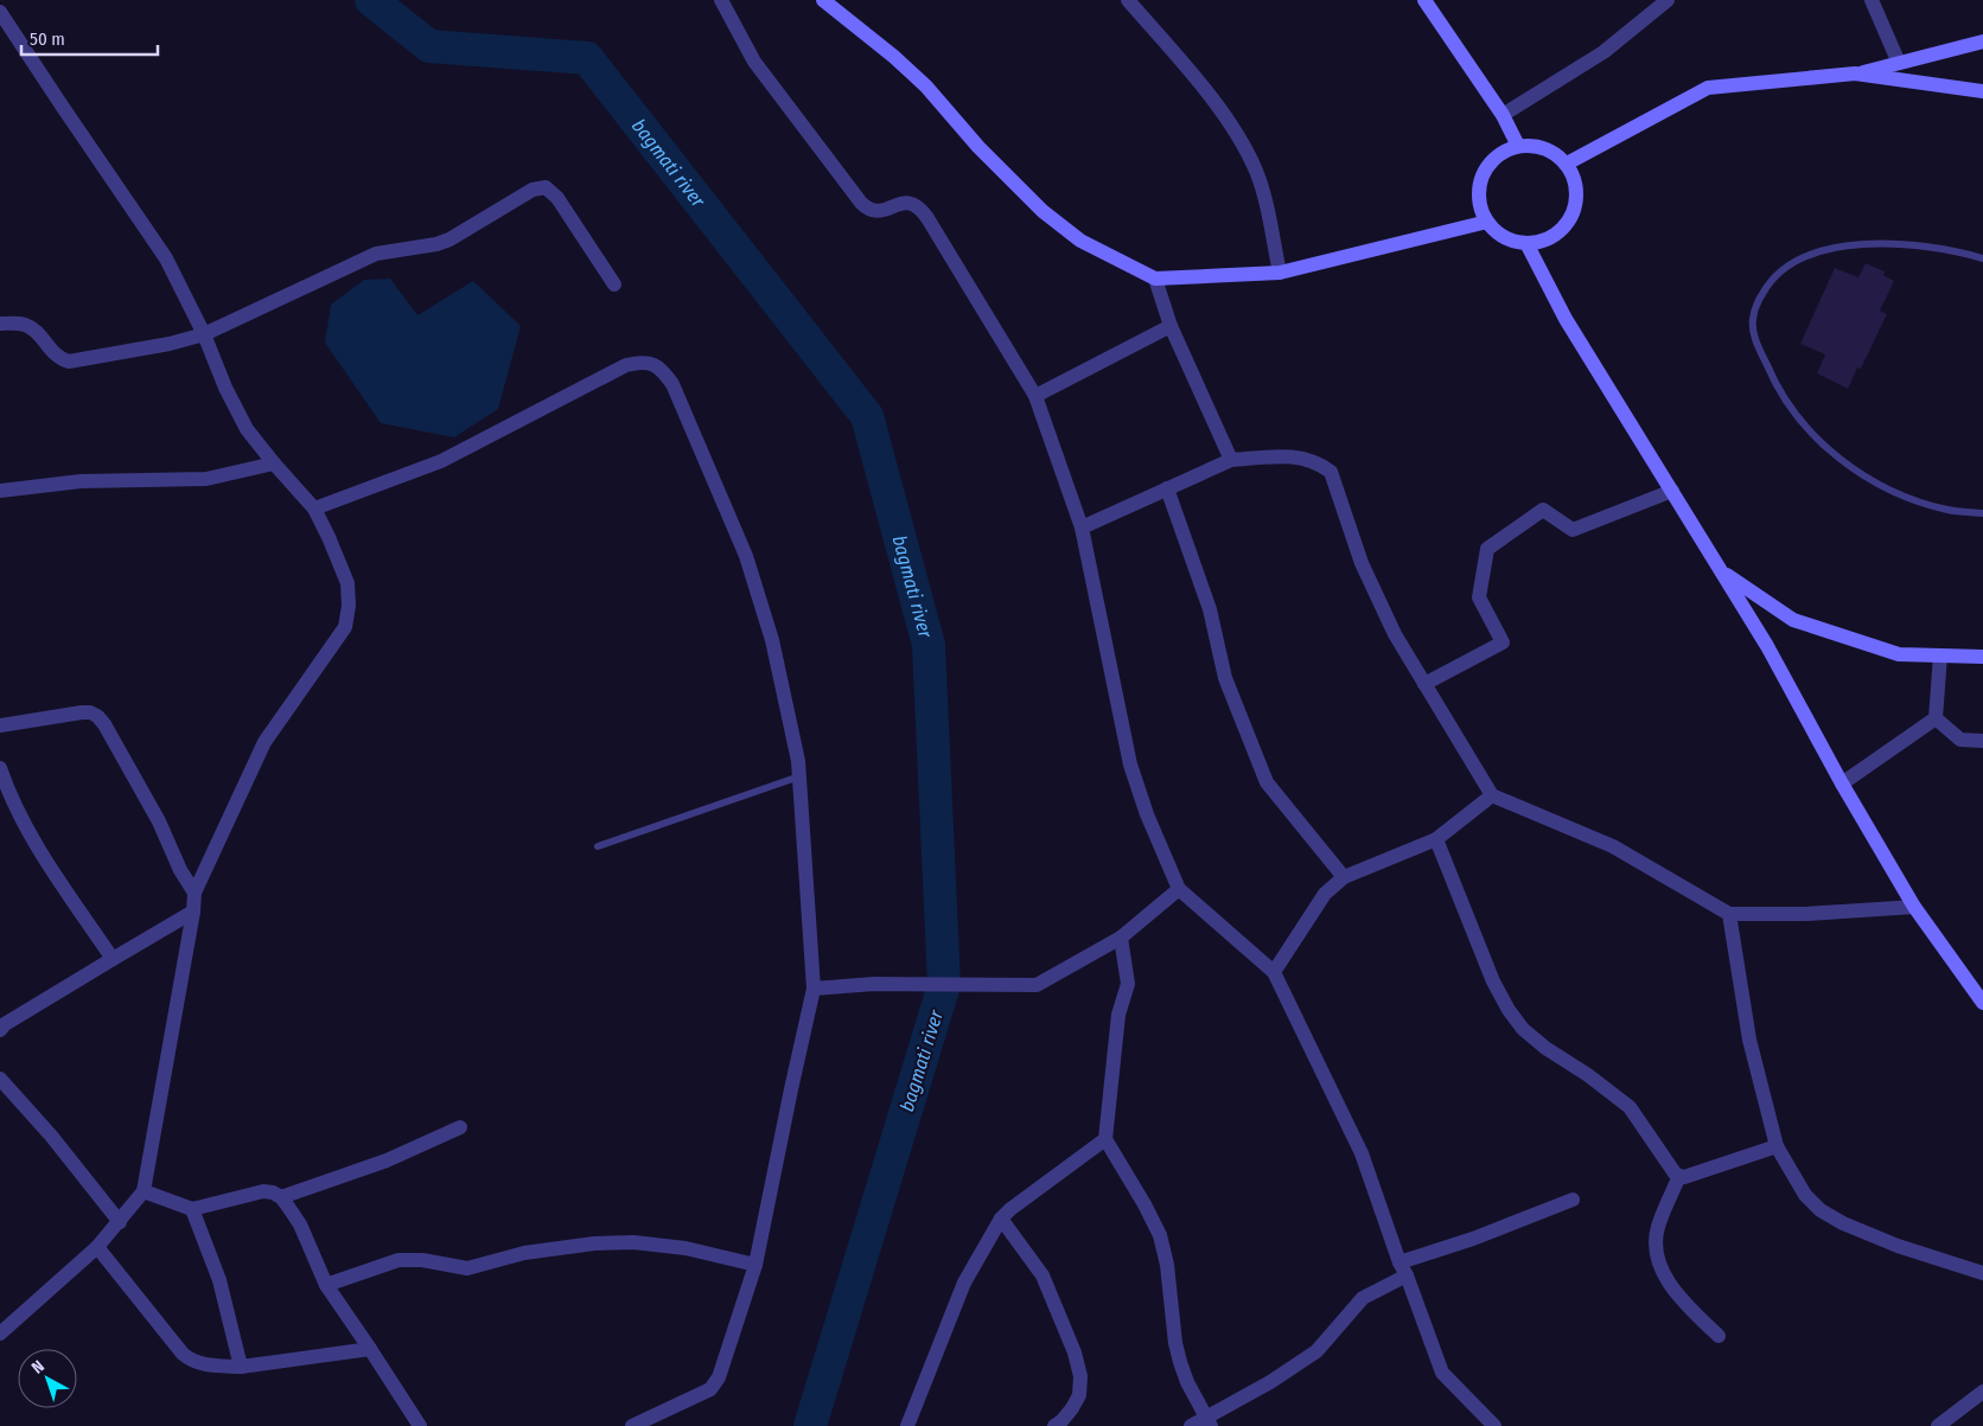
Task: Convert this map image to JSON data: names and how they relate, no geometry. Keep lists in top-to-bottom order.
{
  "water": ["bagmati river"],
  "scale_bar": "50 m",
  "north": "top left"
}
